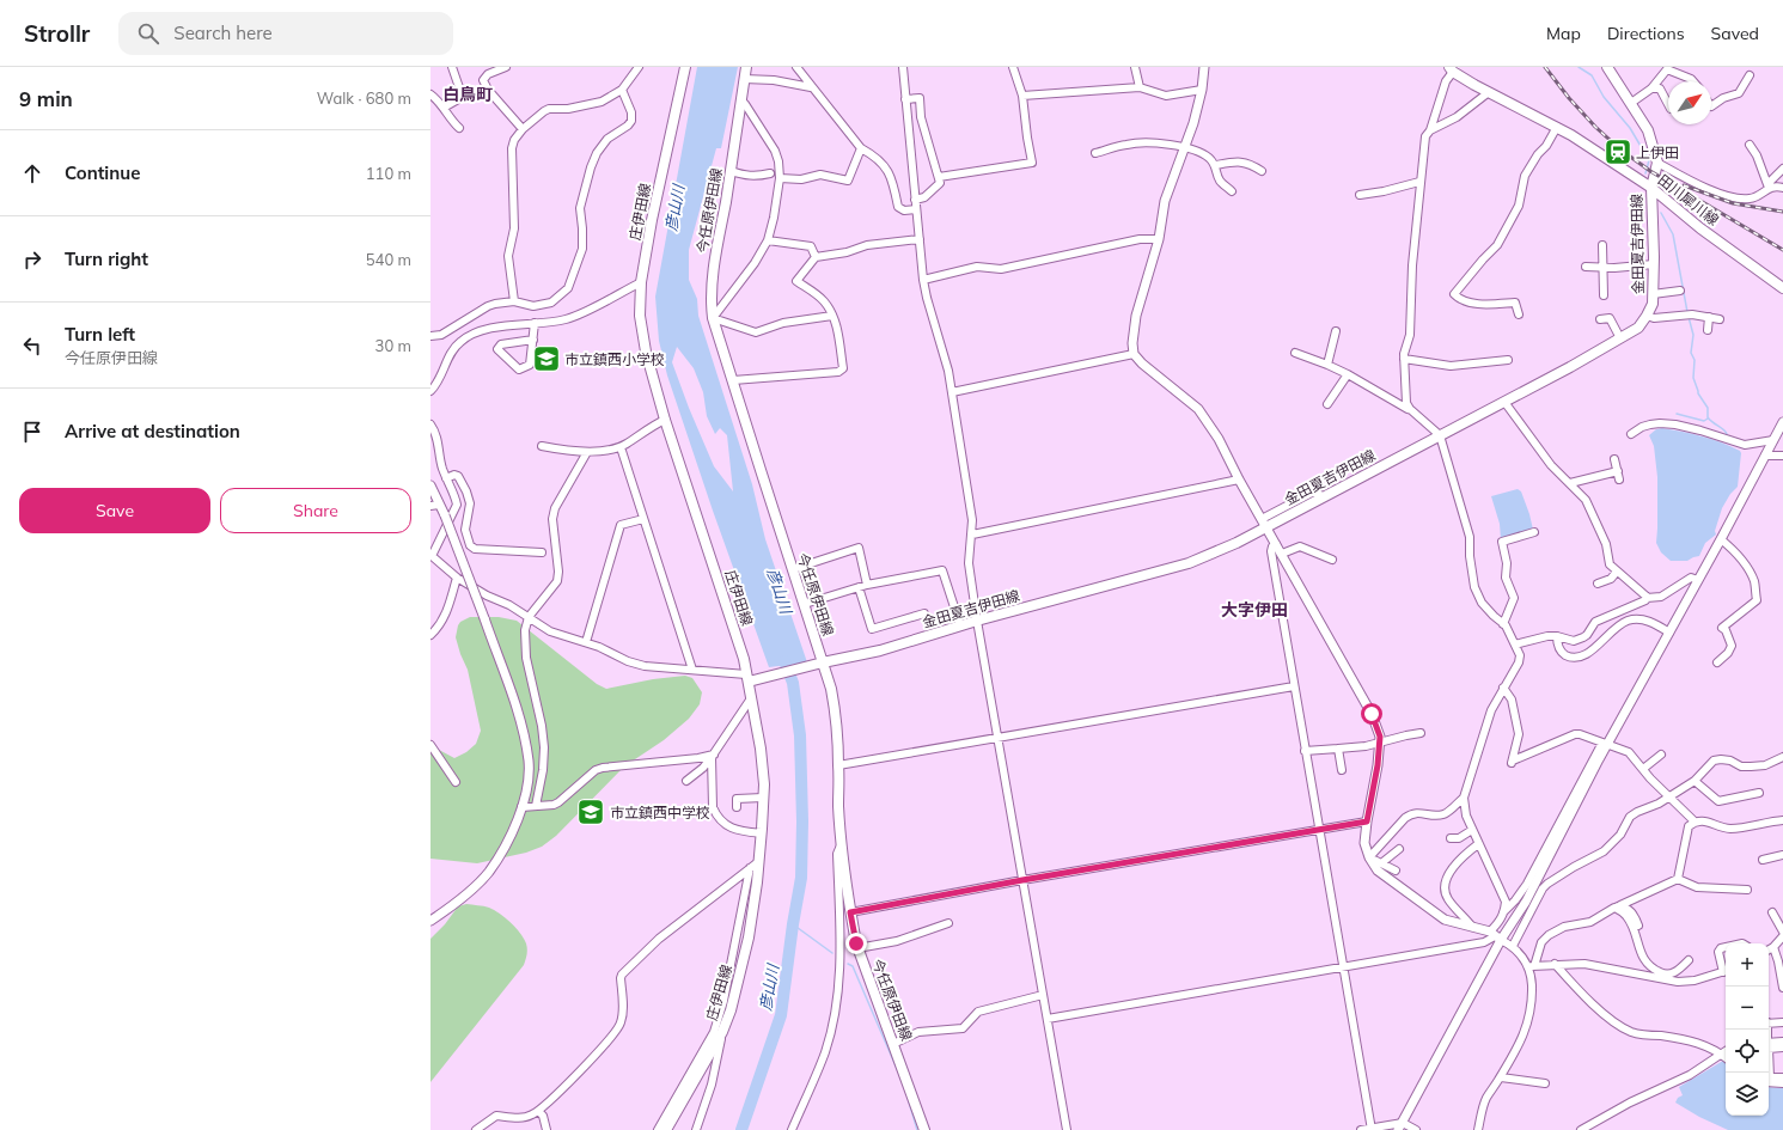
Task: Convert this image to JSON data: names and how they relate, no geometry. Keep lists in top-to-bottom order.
{
  "streets": {
    "main road": [
      "田川犀川線",
      "今任原伊田線",
      "庄伊田線",
      "金田夏吉伊田線"
    ]
  },
  "crossings": [
    ["田川犀川線", "金田夏吉伊田線"],
    ["今任原伊田線", "金田夏吉伊田線"],
    ["庄伊田線", "金田夏吉伊田線"]
  ],
  "districts": ["白鳥町", "大字伊田"],
  "water": ["彦山川"],
  "places": {
    "station": ["上伊田"],
    "school or university": ["市立鎮西小学校", "市立鎮西中学校"]
  },
  "north": "top right",
  "page": {
    "header": "Strollr",
    "search": "Search here",
    "nav": ["Map", "Directions", "Saved"],
    "heading": ["9 min", "Walk · 680 m"],
    "list": [
      ["Continue", "110 m"],
      ["Turn right", "540 m"],
      ["Turn left", "今任原伊田線", "30 m"],
      "Arrive at destination"
    ],
    "buttons": ["Save", "Share"],
    "map_buttons": ["+", "−"]
  }
}
